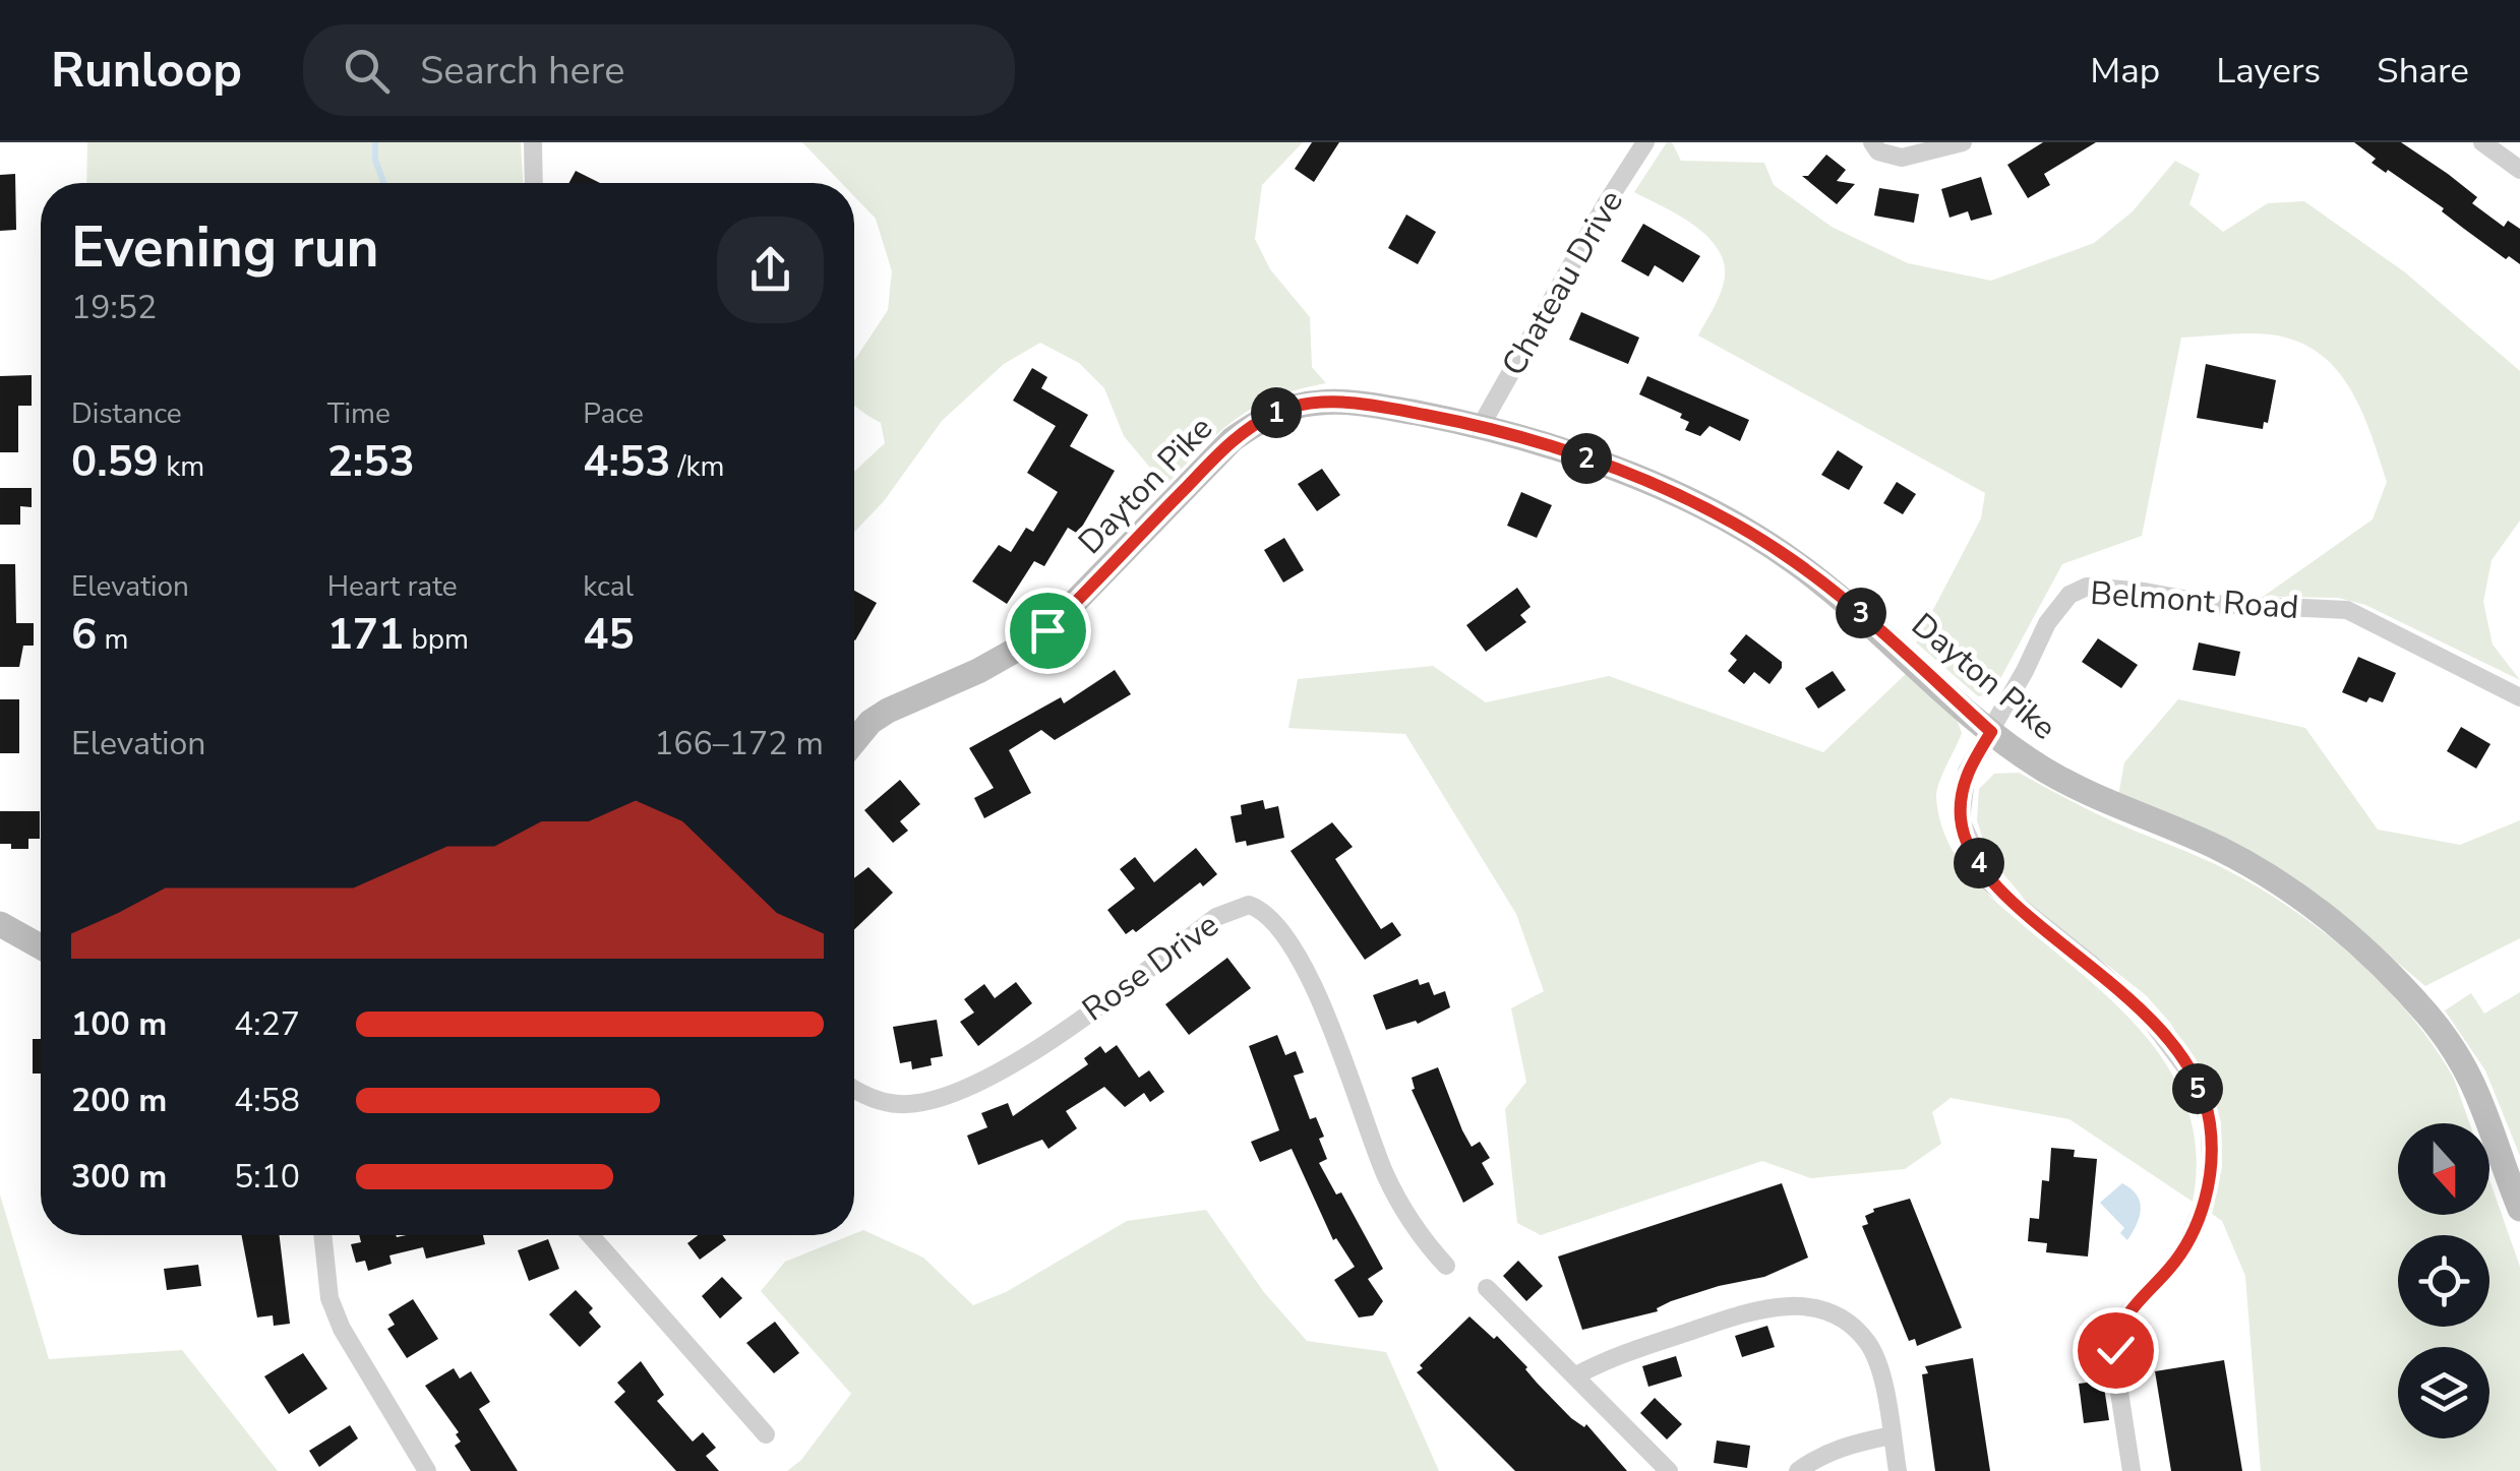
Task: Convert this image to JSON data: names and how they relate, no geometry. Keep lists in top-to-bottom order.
{
  "streets": {
    "street": [
      "Chateau Drive",
      "Dayton Pike",
      "Belmont Road",
      "Rose Drive"
    ]
  },
  "crossings": [
    ["Chateau Drive", "Dayton Pike"],
    ["Dayton Pike", "Belmont Road"]
  ],
  "north": "bottom",
  "page": {
    "header": "Runloop",
    "search": "Search here",
    "nav": ["Map", "Layers", "Share"],
    "heading": ["Evening run", "19:52"],
    "stats": [
      ["Distance", "0.59 km"],
      ["Time", "2:53"],
      ["Pace", "4:53 /km"],
      ["Elevation", "6 m"],
      ["Heart rate", "171 bpm"],
      ["kcal", "45"]
    ],
    "pins": [
      "1",
      "2",
      "3",
      "4",
      "5"
    ],
    "chart": ["Elevation", "166–172 m"],
    "list": [
      {
        "name": "100 m",
        "note": "4:27"
      },
      {
        "name": "200 m",
        "note": "4:58"
      },
      {
        "name": "300 m",
        "note": "5:10"
      }
    ]
  }
}
